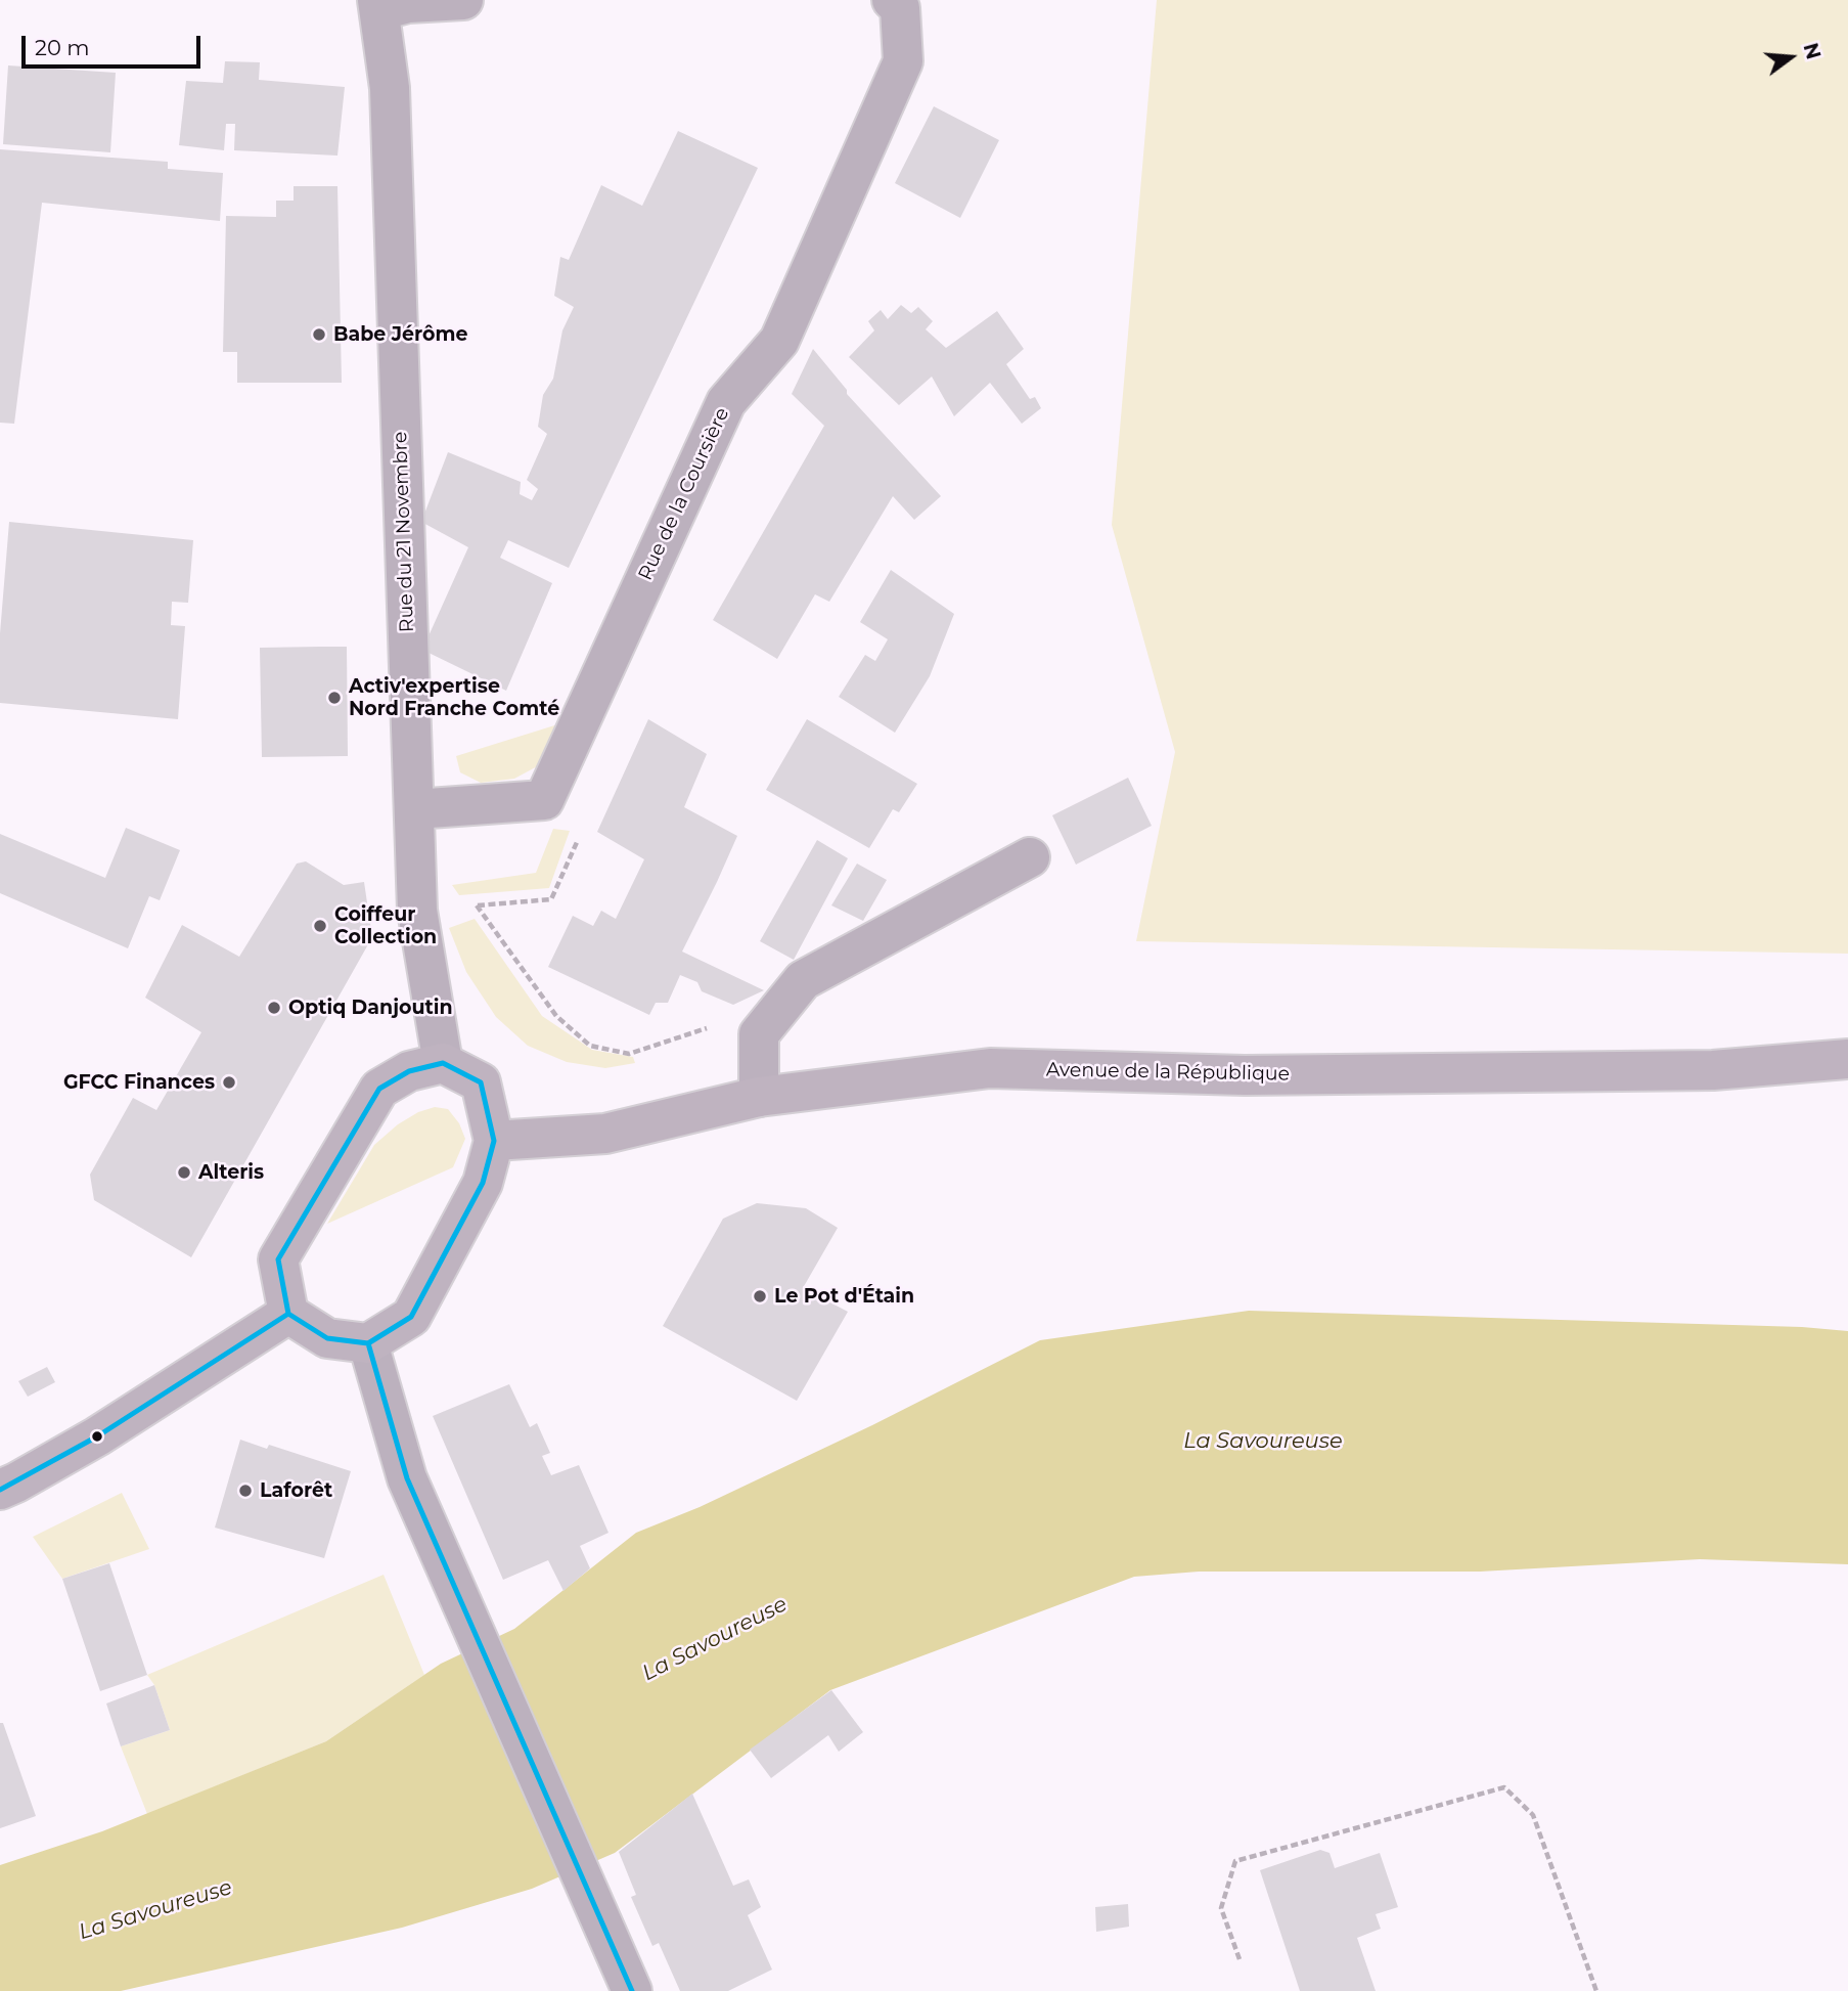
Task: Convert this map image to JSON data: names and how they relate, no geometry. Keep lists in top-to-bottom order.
{
  "streets": {
    "main road": ["Avenue de la République"],
    "street": ["Rue de la Coursière", "Rue du 21 Novembre"]
  },
  "crossings": [
    ["Rue de la Coursière", "Rue du 21 Novembre"]
  ],
  "water": ["La Savoureuse"],
  "places": [
    "Babe Jérôme",
    "Activ'expertise Nord Franche Comté",
    "Coiffeur Collection",
    "Optiq Danjoutin",
    "GFCC Finances",
    "Alteris",
    "Le Pot d'Étain",
    "Laforêt"
  ],
  "scale_bar": "20 m",
  "north": "right"
}
